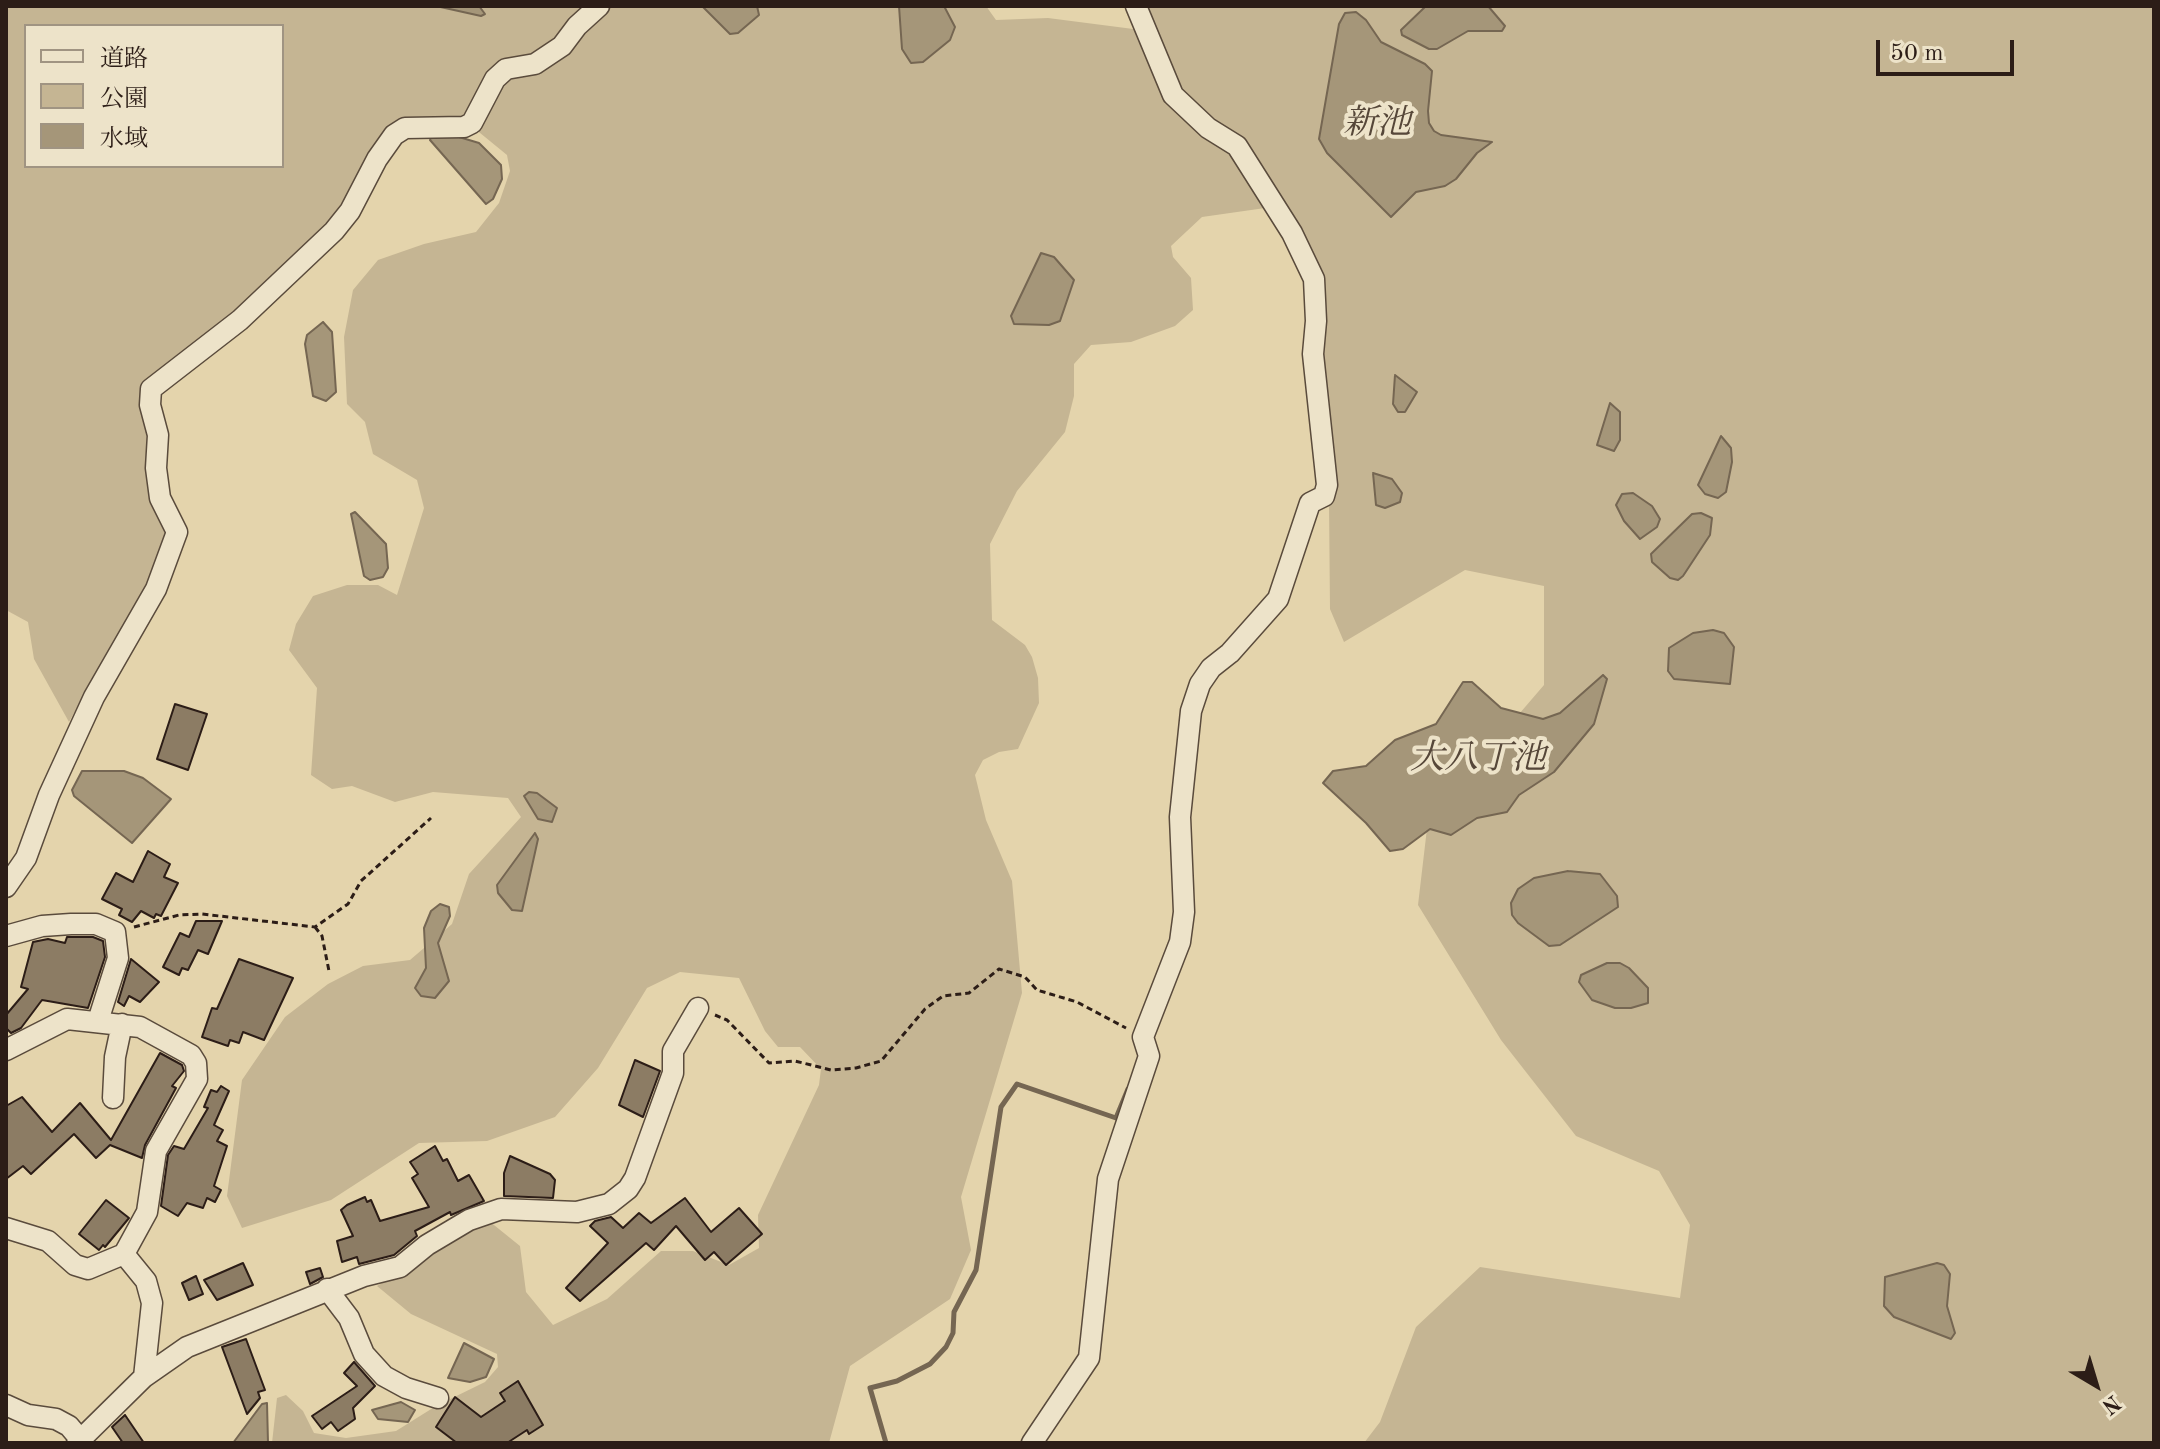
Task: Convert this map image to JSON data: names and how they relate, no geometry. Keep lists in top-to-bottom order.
{
  "water": ["新池", "大八丁池"],
  "legend": ["道路", "公園", "水域"],
  "scale_bar": "50 m",
  "north": "bottom right"
}
